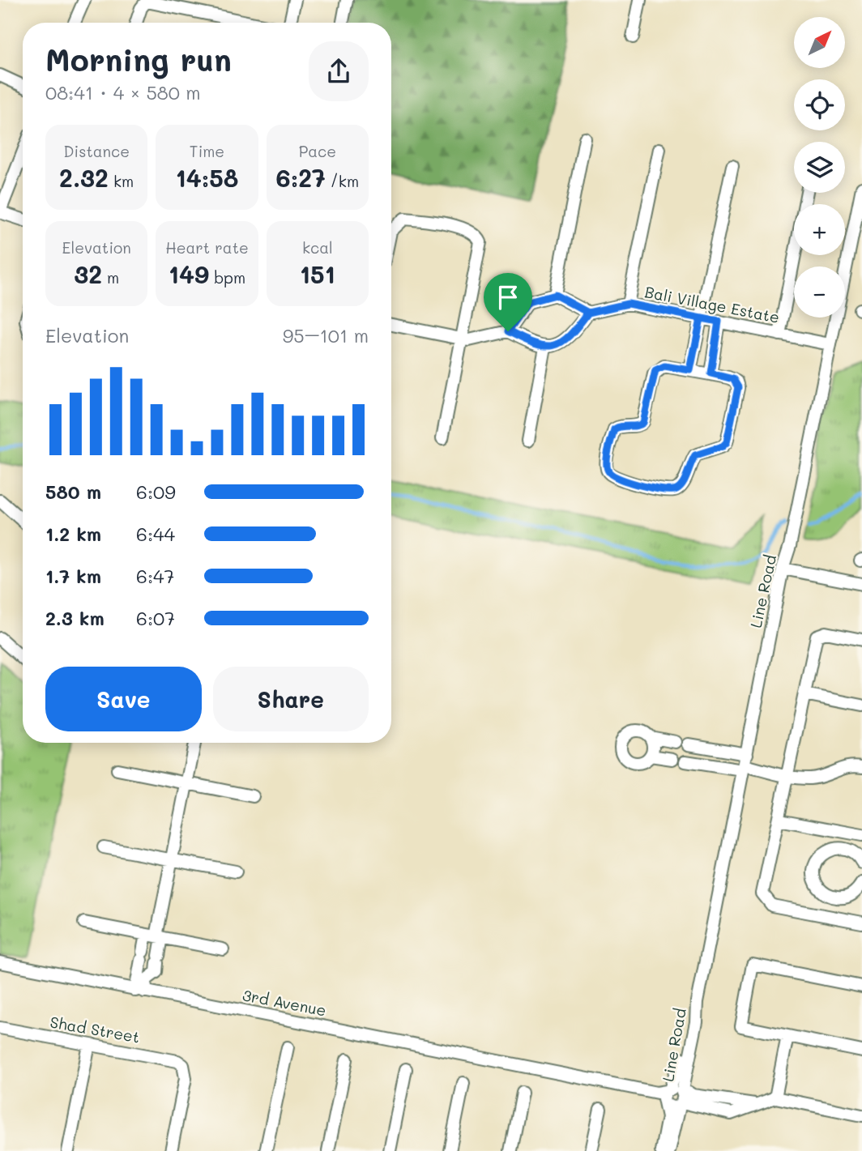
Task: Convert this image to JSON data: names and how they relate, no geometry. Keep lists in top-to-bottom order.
{
  "streets": {
    "street": [
      "Bali Village Estate",
      "Line Road",
      "3rd Avenue",
      "Shad Street"
    ]
  },
  "crossings": [
    ["Bali Village Estate", "Line Road"],
    ["Line Road", "3rd Avenue"]
  ],
  "north": "top right",
  "page": {
    "map_buttons": ["+", "−"],
    "heading": ["Morning run", "08:41 · 4 × 580 m"],
    "stats": [
      ["Distance", "2.32 km"],
      ["Time", "14:58"],
      ["Pace", "6:27 /km"],
      ["Elevation", "32 m"],
      ["Heart rate", "149 bpm"],
      ["kcal", "151"]
    ],
    "chart": ["Elevation", "95–101 m"],
    "list": [
      {
        "name": "580 m",
        "note": "6:09"
      },
      {
        "name": "1.2 km",
        "note": "6:44"
      },
      {
        "name": "1.7 km",
        "note": "6:47"
      },
      {
        "name": "2.3 km",
        "note": "6:07"
      }
    ],
    "buttons": ["Save", "Share"]
  }
}
